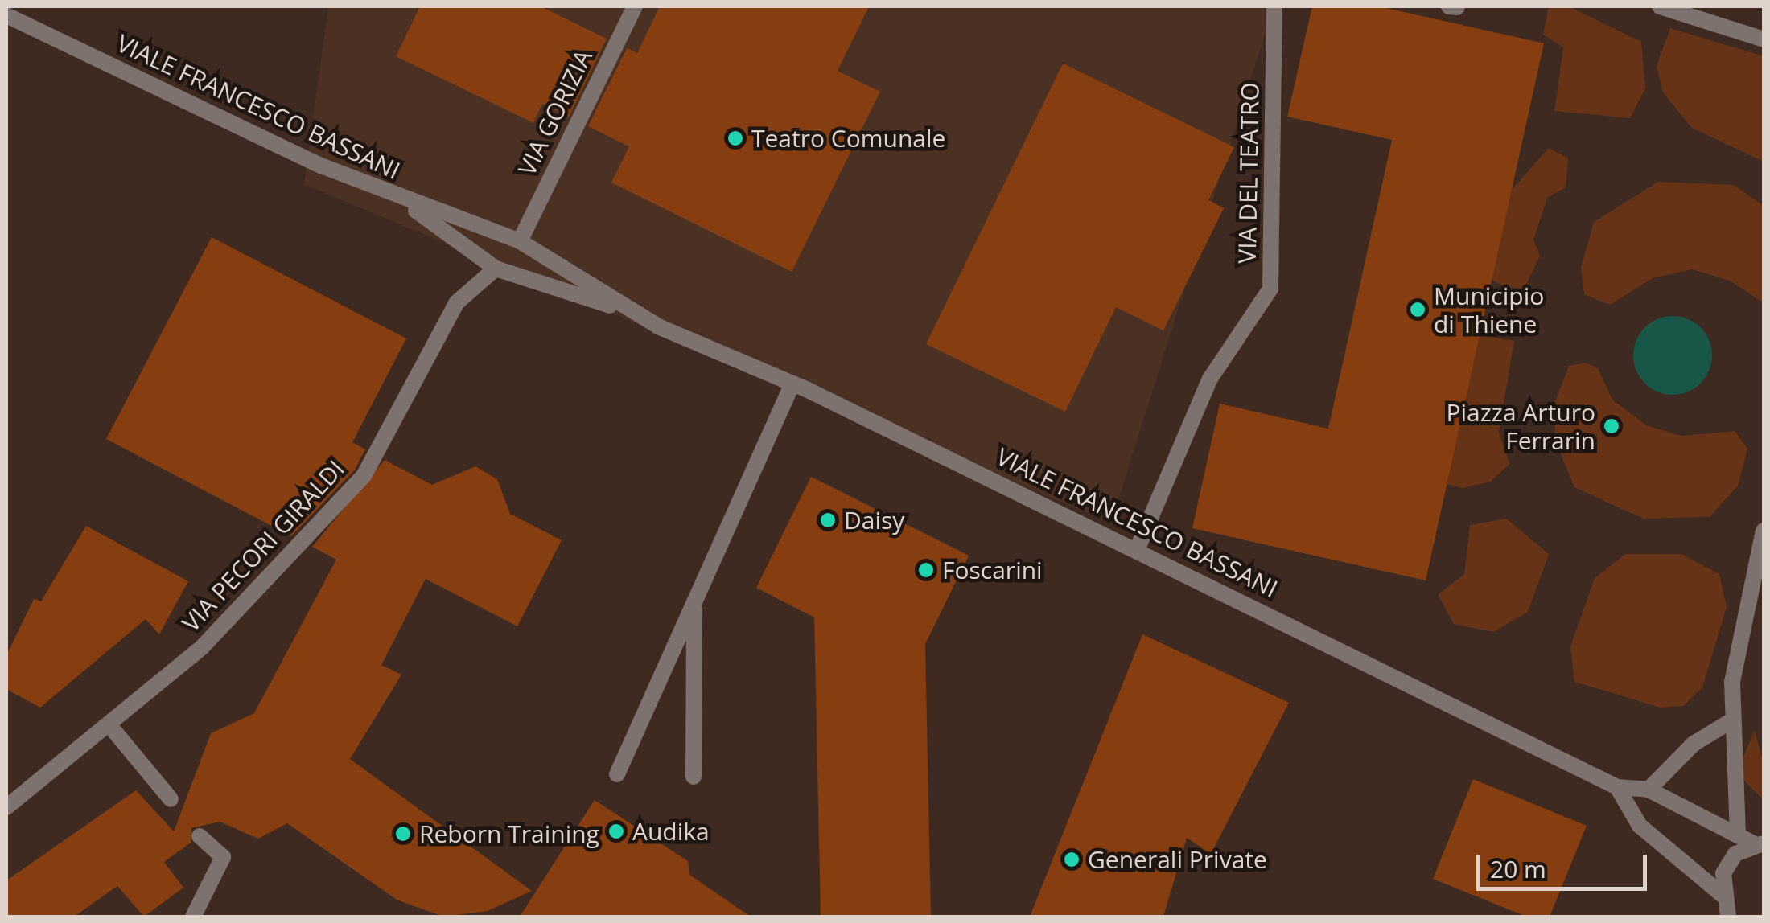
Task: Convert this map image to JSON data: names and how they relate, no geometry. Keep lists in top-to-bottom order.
{
  "streets": {
    "street": [
      "VIALE FRANCESCO BASSANI",
      "VIA GORIZIA",
      "VIA DEL TEATRO",
      "VIA PECORI GIRALDI"
    ]
  },
  "crossings": [
    ["VIALE FRANCESCO BASSANI", "VIA GORIZIA"],
    ["VIALE FRANCESCO BASSANI", "VIA DEL TEATRO"],
    ["VIALE FRANCESCO BASSANI", "VIA PECORI GIRALDI"]
  ],
  "places": [
    "Teatro Comunale",
    "Municipio di Thiene",
    "Piazza Arturo Ferrarin",
    "Daisy",
    "Foscarini",
    "Audika",
    "Reborn Training",
    "Generali Private"
  ],
  "scale_bar": "20 m"
}
